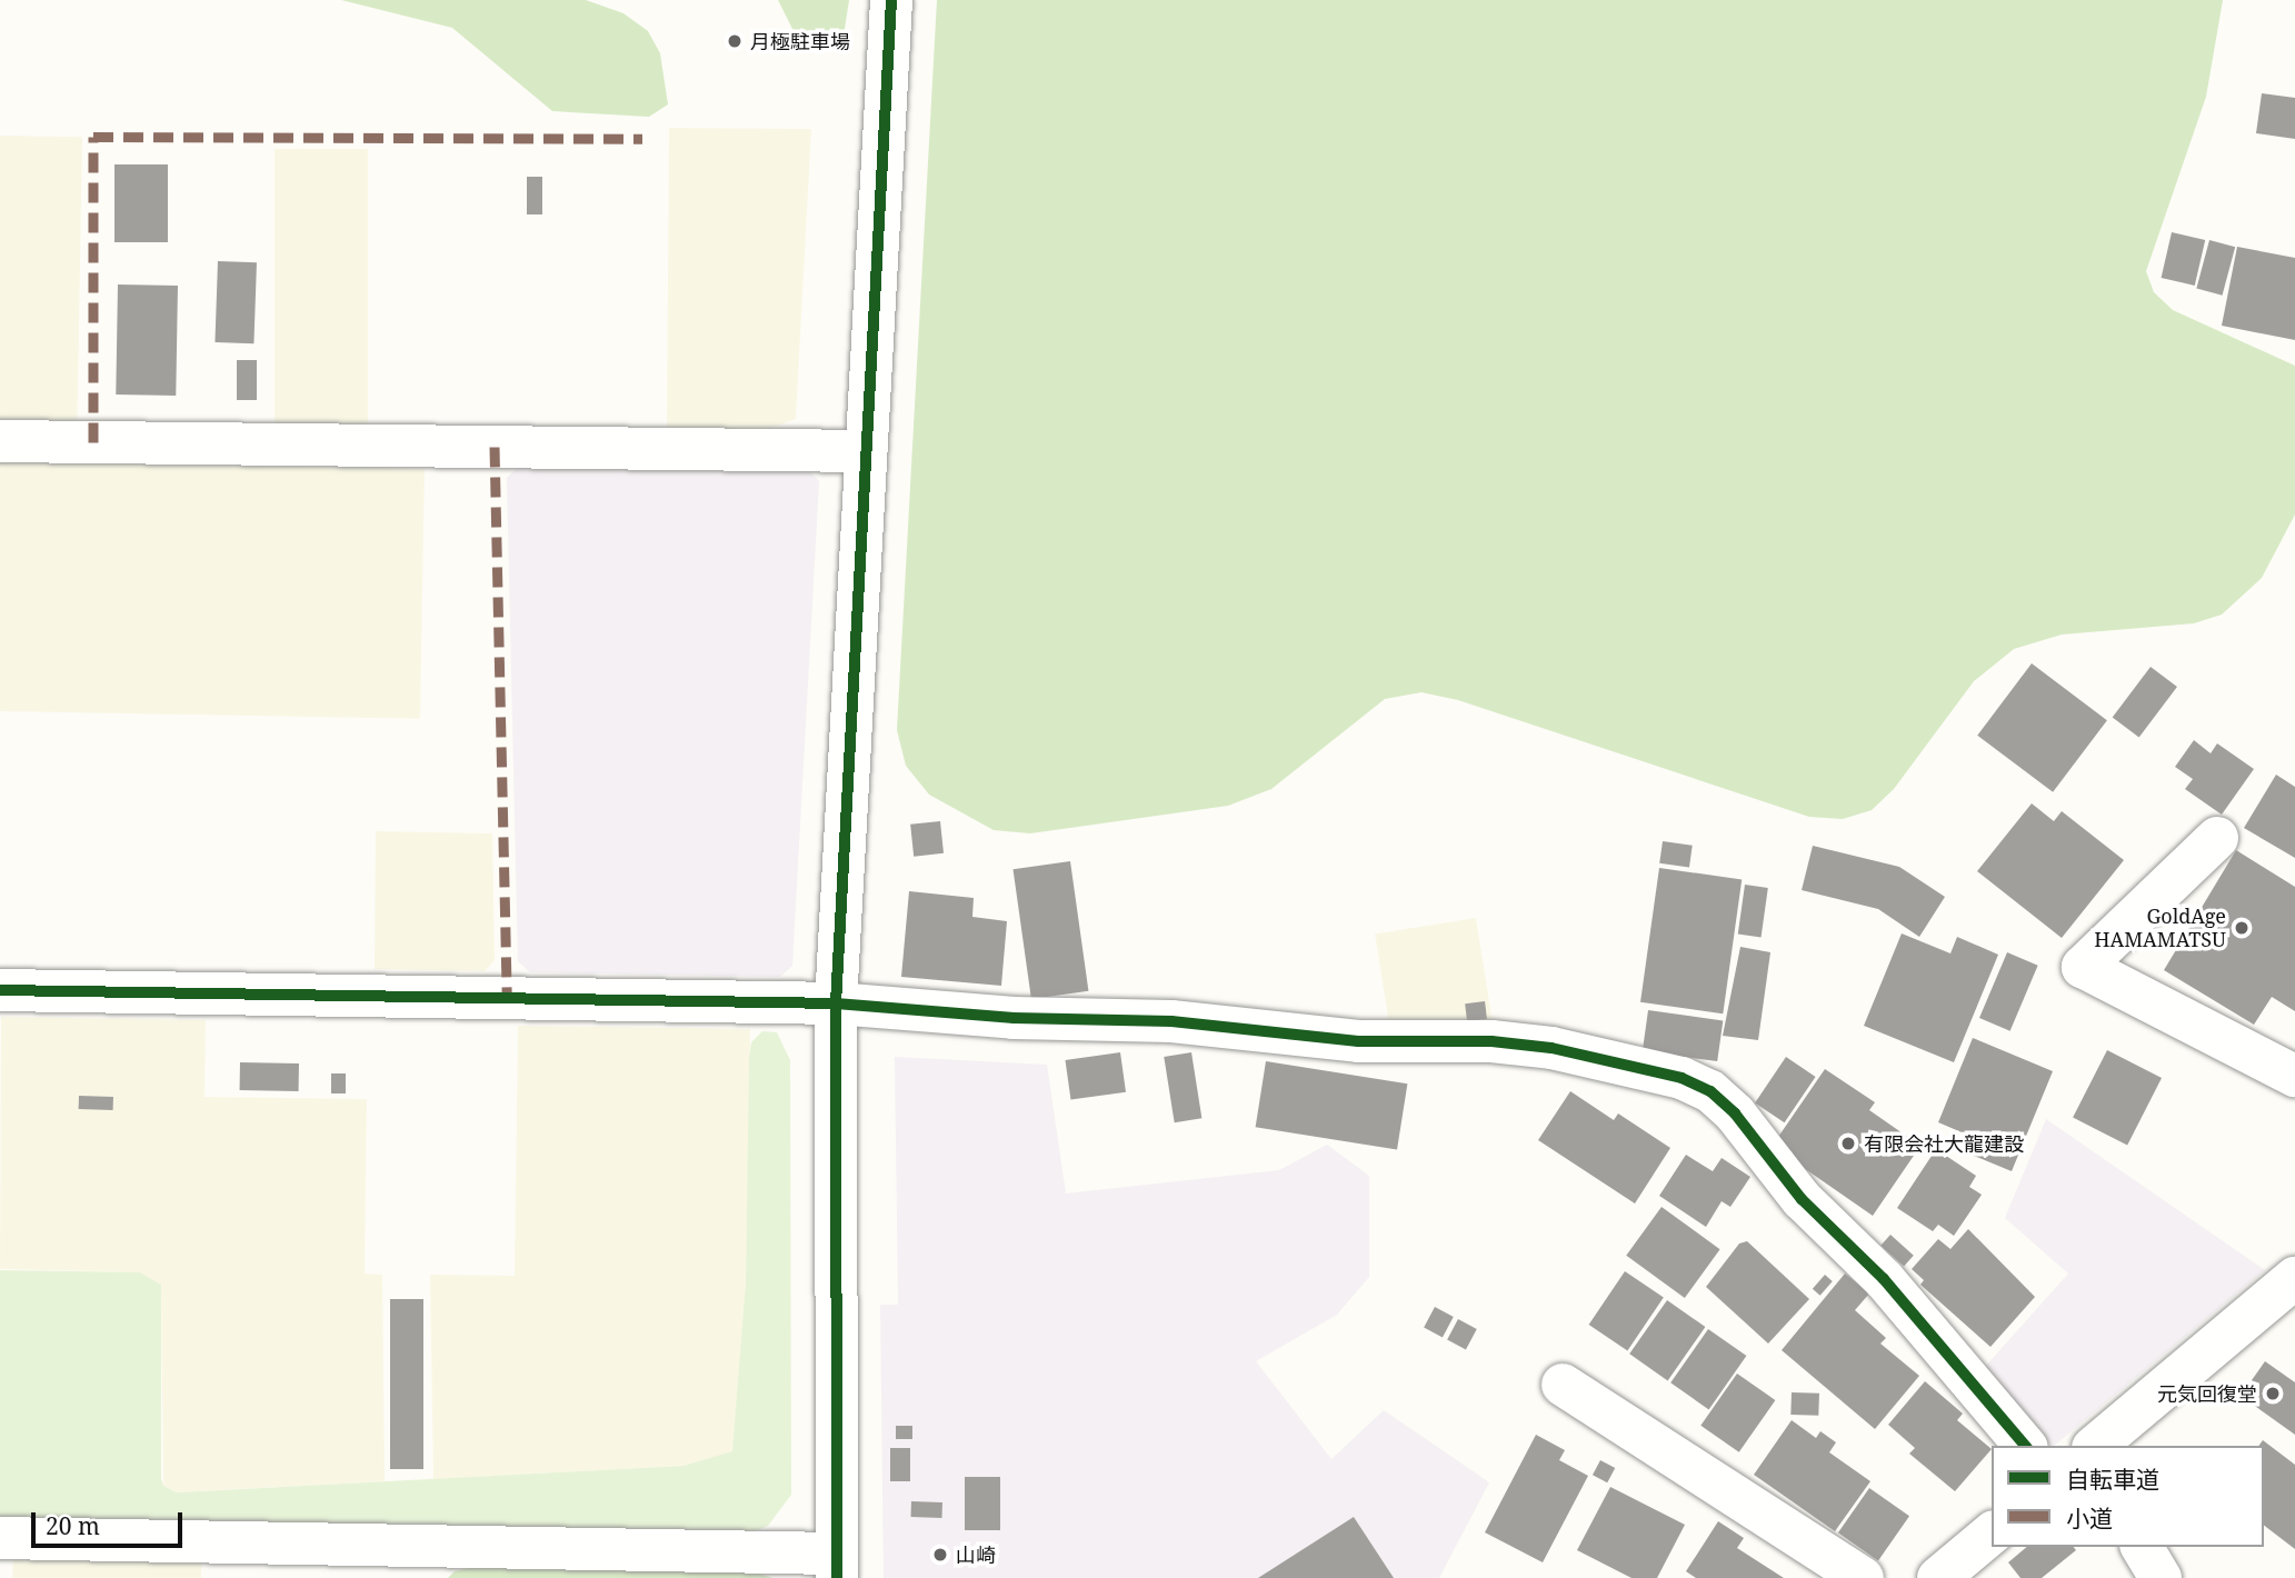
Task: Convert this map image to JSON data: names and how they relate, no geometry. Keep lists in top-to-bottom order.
{
  "places": [
    "月極駐車場",
    "GoldAge HAMAMATSU",
    "有限会社大龍建設",
    "元気回復堂",
    "山崎"
  ],
  "legend": ["自転車道", "小道"],
  "scale_bar": "20 m"
}
